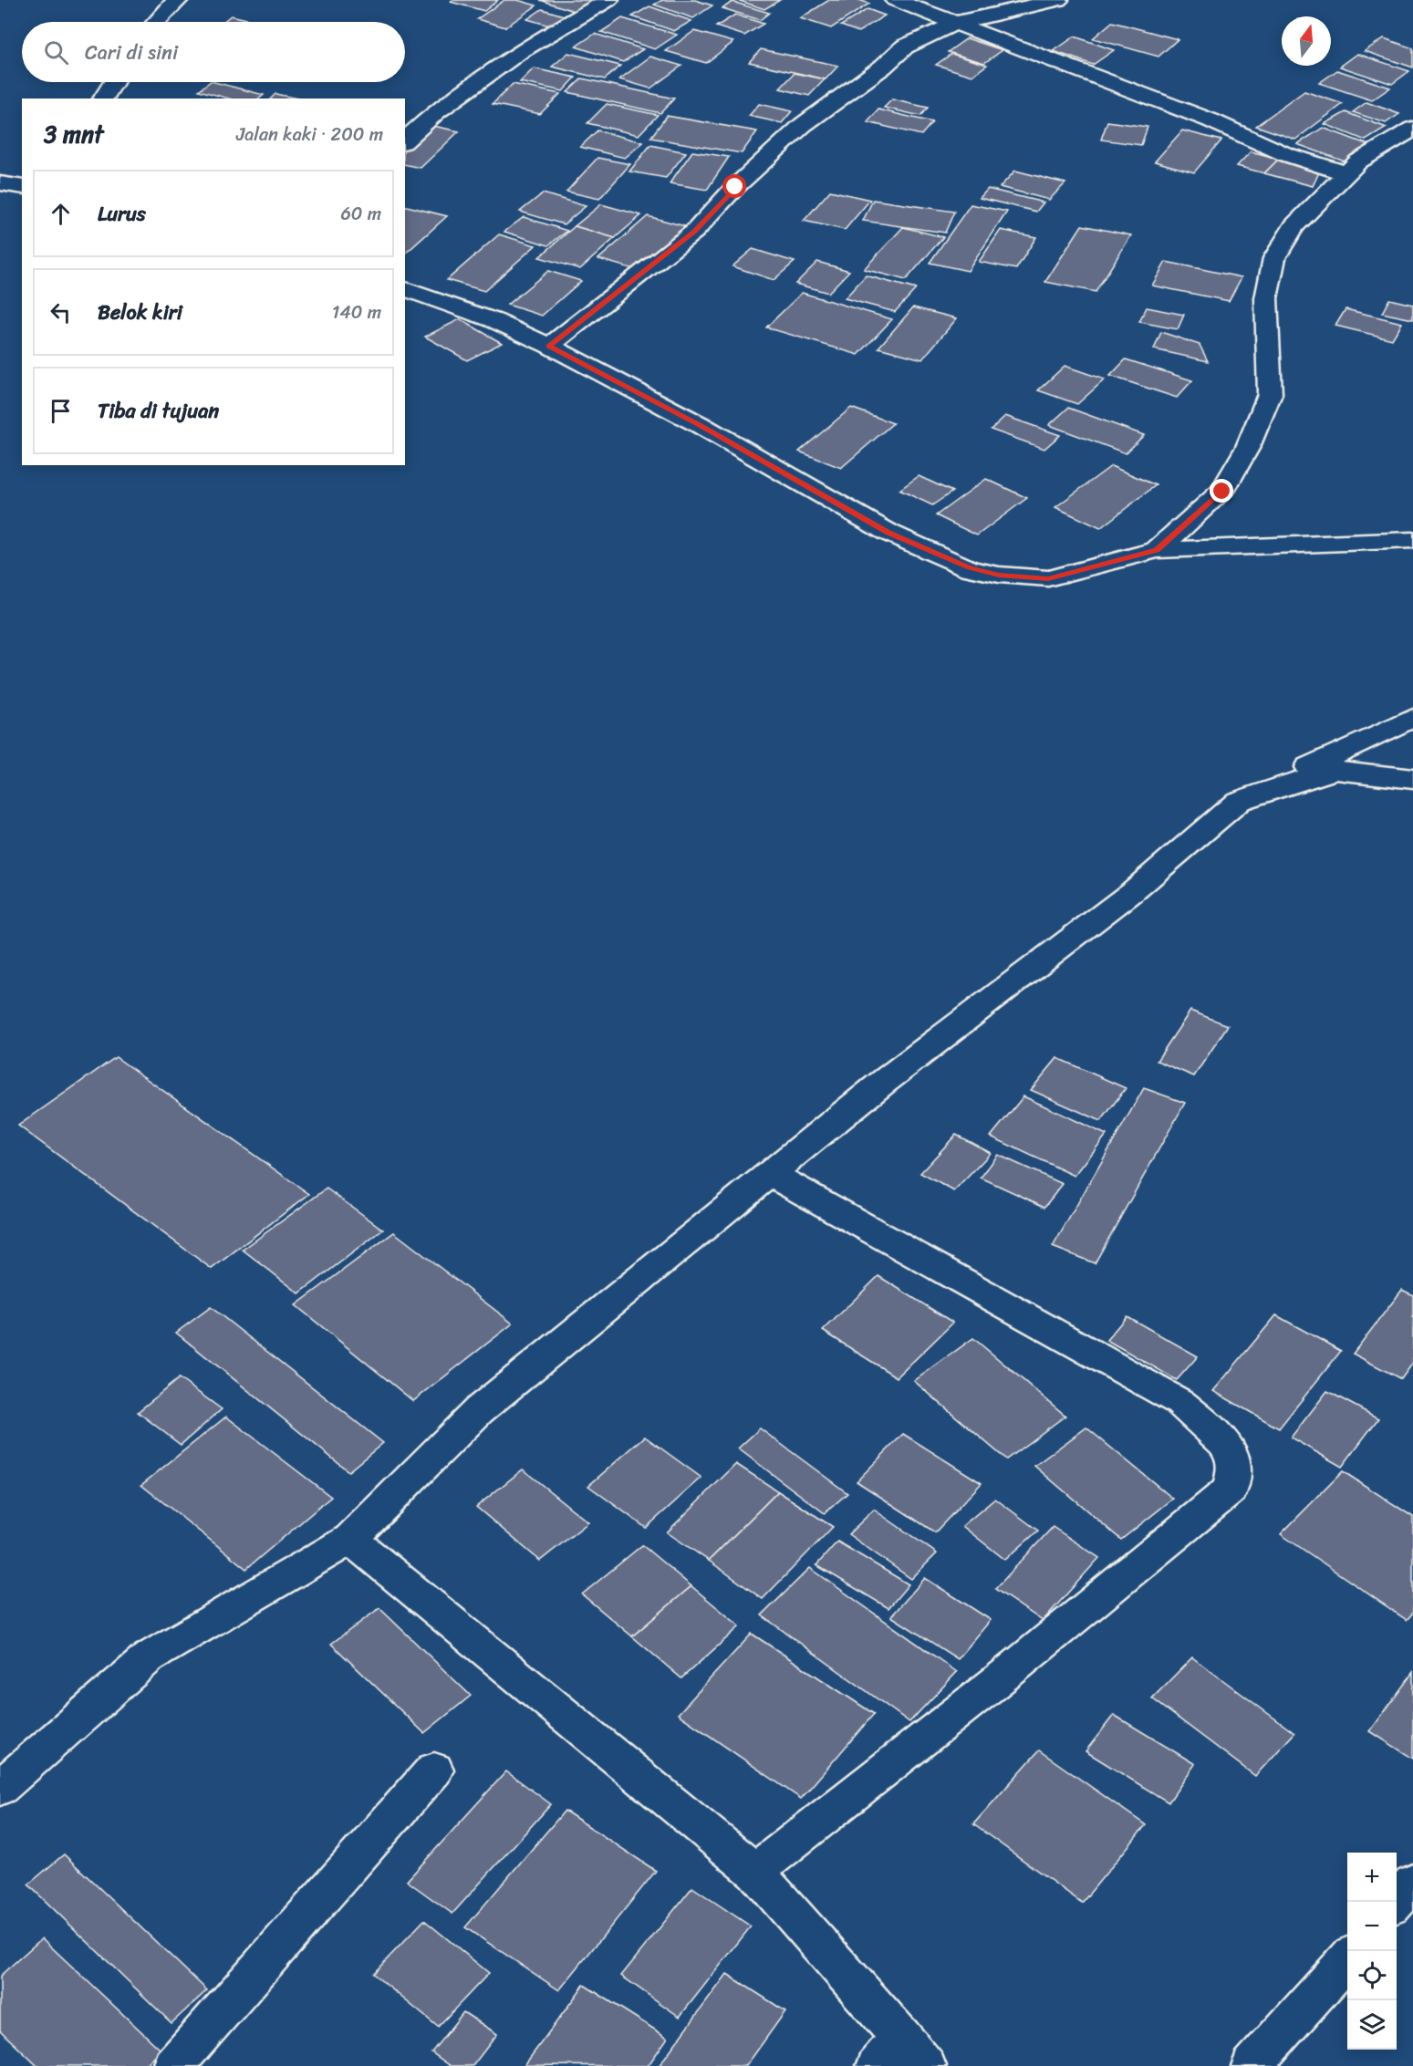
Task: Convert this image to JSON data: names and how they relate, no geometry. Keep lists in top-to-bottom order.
{
  "north": "top",
  "page": {
    "search": "Cari di sini",
    "heading": ["3 mnt", "Jalan kaki · 200 m"],
    "list": [
      ["Lurus", "60 m"],
      ["Belok kiri", "140 m"],
      "Tiba di tujuan"
    ],
    "map_buttons": ["+", "−"]
  }
}
